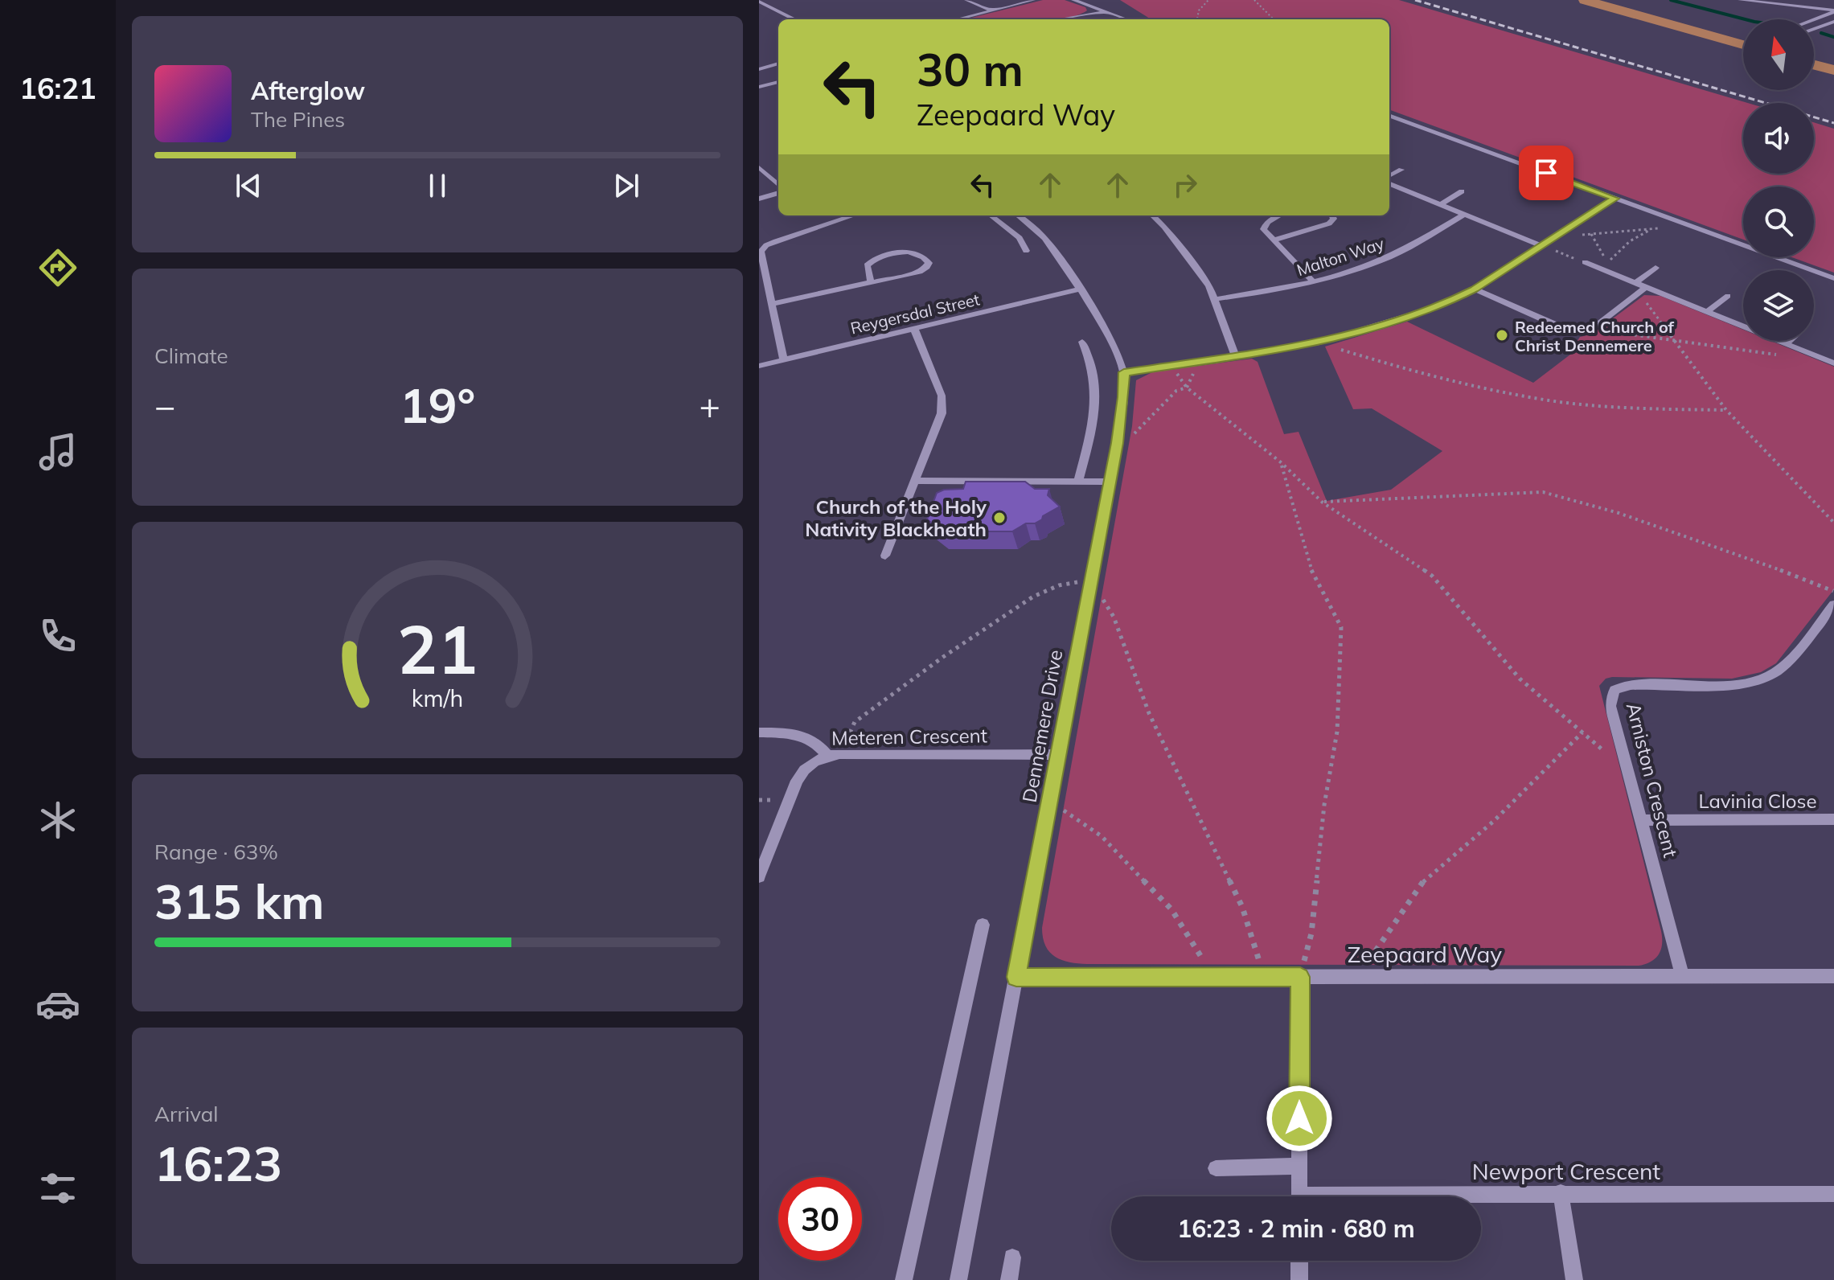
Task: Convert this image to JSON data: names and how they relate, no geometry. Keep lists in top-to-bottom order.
{
  "streets": {
    "street": [
      "Malton Way",
      "Reygersdal Street",
      "Dennemere Drive",
      "Meteren Crescent",
      "Arniston Crescent",
      "Lavinia Close",
      "Zeepaard Way",
      "Newport Crescent"
    ]
  },
  "crossings": [
    ["Reygersdal Street", "Dennemere Drive"],
    ["Dennemere Drive", "Meteren Crescent"],
    ["Dennemere Drive", "Zeepaard Way"],
    ["Arniston Crescent", "Lavinia Close"],
    ["Arniston Crescent", "Zeepaard Way"]
  ],
  "places": ["Redeemed Church of Christ Dennemere", "Church of the Holy Nativity Blackheath"],
  "north": "top",
  "page": {
    "tabs": "16:21",
    "turn": ["30 m", "Zeepaard Way"],
    "song": ["Afterglow", "The Pines"],
    "tile": [
      "Climate",
      ["Range · 63%", "315 km"],
      ["Arrival", "16:23"]
    ],
    "heat": ["−", "19°", "+"],
    "limit": "30",
    "trip": "16:23 · 2 min · 680 m",
    "gauge": ["21", "km/h"]
  }
}
